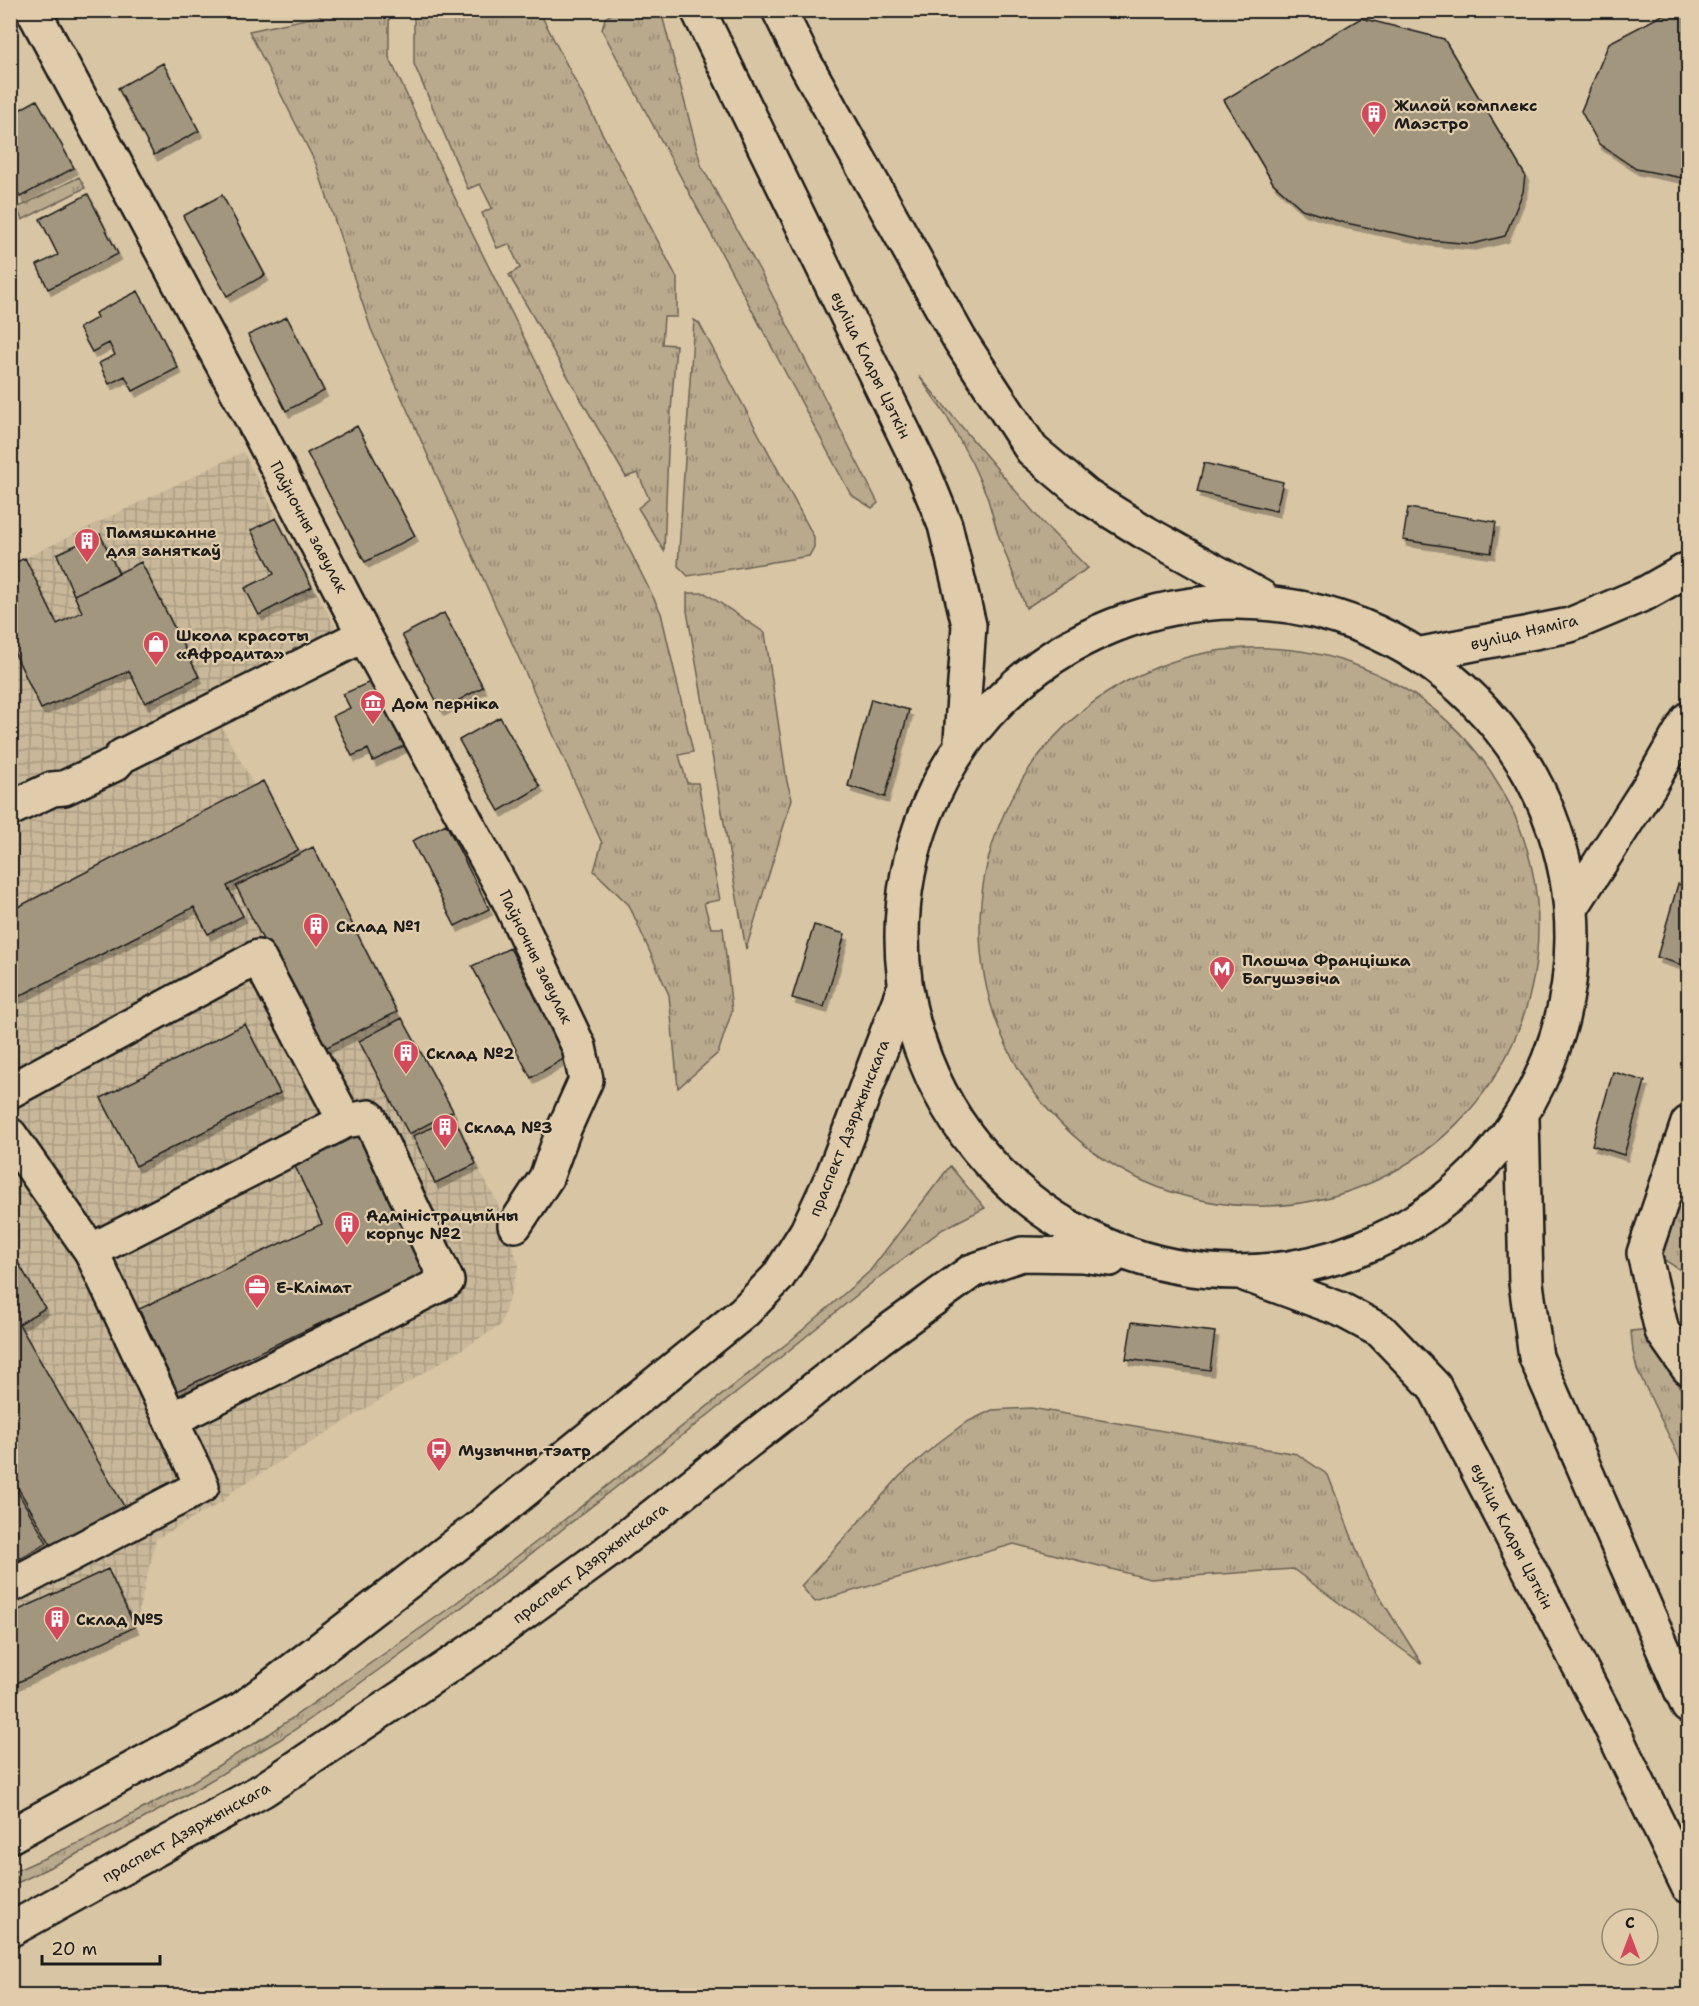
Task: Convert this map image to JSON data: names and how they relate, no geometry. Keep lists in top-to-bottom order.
{
  "streets": {
    "main road": [
      "вуліца Клары Цэткін",
      "Паўночны завулак",
      "вуліца Няміга",
      "праспект Дзяржынскага"
    ]
  },
  "places": {
    "building": [
      "Жилой комплекс Маэстро",
      "Памяшканне для заняткаў",
      "Склад №1",
      "Склад №2",
      "Склад №3",
      "Адміністрацыйны корпус №2",
      "Склад №5"
    ],
    "shop": ["Школа красоты «Афродита»"],
    "museum": ["Дом перніка"],
    "metro station": ["Плошча Францішка Багушэвіча"],
    "office": ["Е-Клімат"],
    "bus stop": ["Музычны тэатр"]
  },
  "scale_bar": "20 m",
  "north": "top"
}
